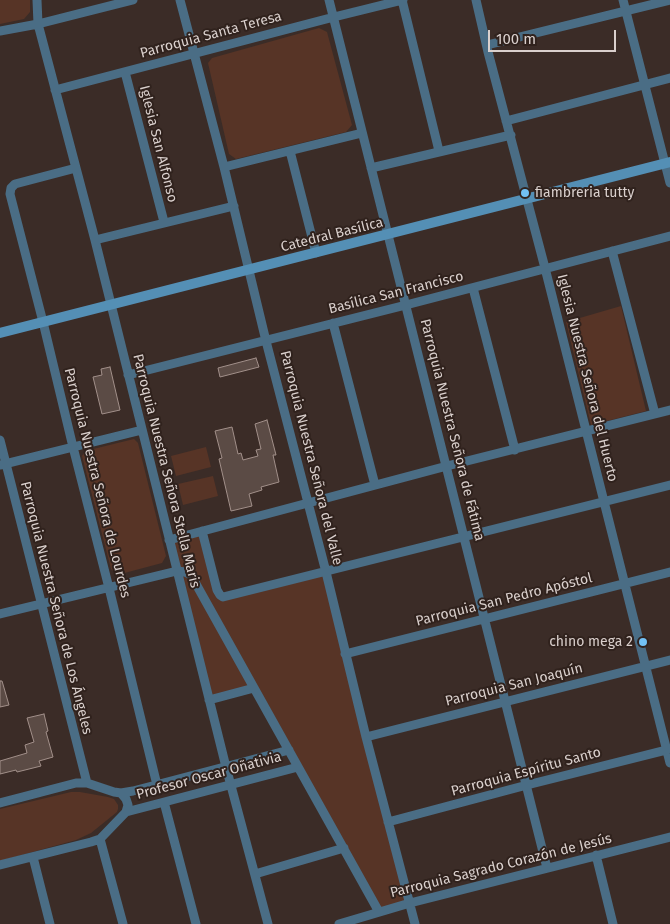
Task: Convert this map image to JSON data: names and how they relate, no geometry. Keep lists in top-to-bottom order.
{
  "streets": {
    "main road": ["Catedral Basílica"],
    "street": [
      "Parroquia Santa Teresa",
      "Iglesia San Alfonso",
      "Basílica San Francisco",
      "Iglesia Nuestra Señora del Huerto",
      "Parroquia Nuestra Señora de Fátima",
      "Parroquia Nuestra Señora del Valle",
      "Parroquia Nuestra Señora Stella Maris",
      "Parroquia Nuestra Señora de Lourdes",
      "Parroquia San Pedro Apóstol",
      "Parroquia Nuestra Señora de Los Ángeles",
      "Parroquia San Joaquín",
      "Parroquia Espíritu Santo",
      "Profesor Oscar Oñativia",
      "Parroquia Sagrado Corazón de Jesús"
    ]
  },
  "crossings": [
    ["Parroquia Santa Teresa", "Iglesia San Alfonso"],
    ["Parroquia Santa Teresa", "Parroquia Nuestra Señora de Fátima"],
    ["Parroquia Santa Teresa", "Parroquia Nuestra Señora del Valle"],
    ["Parroquia Santa Teresa", "Parroquia Nuestra Señora Stella Maris"],
    ["Catedral Basílica", "Iglesia Nuestra Señora del Huerto"],
    ["Catedral Basílica", "Parroquia Nuestra Señora de Fátima"],
    ["Catedral Basílica", "Parroquia Nuestra Señora del Valle"],
    ["Catedral Basílica", "Parroquia Nuestra Señora Stella Maris"],
    ["Catedral Basílica", "Parroquia Nuestra Señora de Lourdes"],
    ["Basílica San Francisco", "Iglesia Nuestra Señora del Huerto"],
    ["Basílica San Francisco", "Parroquia Nuestra Señora de Fátima"],
    ["Basílica San Francisco", "Parroquia Nuestra Señora del Valle"],
    ["Basílica San Francisco", "Parroquia Nuestra Señora Stella Maris"],
    ["Iglesia Nuestra Señora del Huerto", "Parroquia San Pedro Apóstol"],
    ["Iglesia Nuestra Señora del Huerto", "Parroquia San Joaquín"],
    ["Iglesia Nuestra Señora del Huerto", "Parroquia Espíritu Santo"],
    ["Parroquia Nuestra Señora de Fátima", "Parroquia San Pedro Apóstol"],
    ["Parroquia Nuestra Señora de Fátima", "Parroquia San Joaquín"],
    ["Parroquia Nuestra Señora de Fátima", "Parroquia Espíritu Santo"],
    ["Parroquia Nuestra Señora de Fátima", "Parroquia Sagrado Corazón de Jesús"],
    ["Parroquia Nuestra Señora del Valle", "Parroquia San Pedro Apóstol"],
    ["Parroquia Nuestra Señora del Valle", "Parroquia San Joaquín"],
    ["Parroquia Nuestra Señora del Valle", "Parroquia Espíritu Santo"],
    ["Parroquia Nuestra Señora del Valle", "Parroquia Sagrado Corazón de Jesús"],
    ["Parroquia Nuestra Señora Stella Maris", "Parroquia Nuestra Señora de Lourdes"],
    ["Parroquia Nuestra Señora Stella Maris", "Profesor Oscar Oñativia"],
    ["Parroquia Nuestra Señora de Lourdes", "Profesor Oscar Oñativia"],
    ["Parroquia Nuestra Señora de Los Ángeles", "Profesor Oscar Oñativia"]
  ],
  "places": ["fiambreria tutty", "chino mega 2"],
  "scale_bar": "100 m"
}
